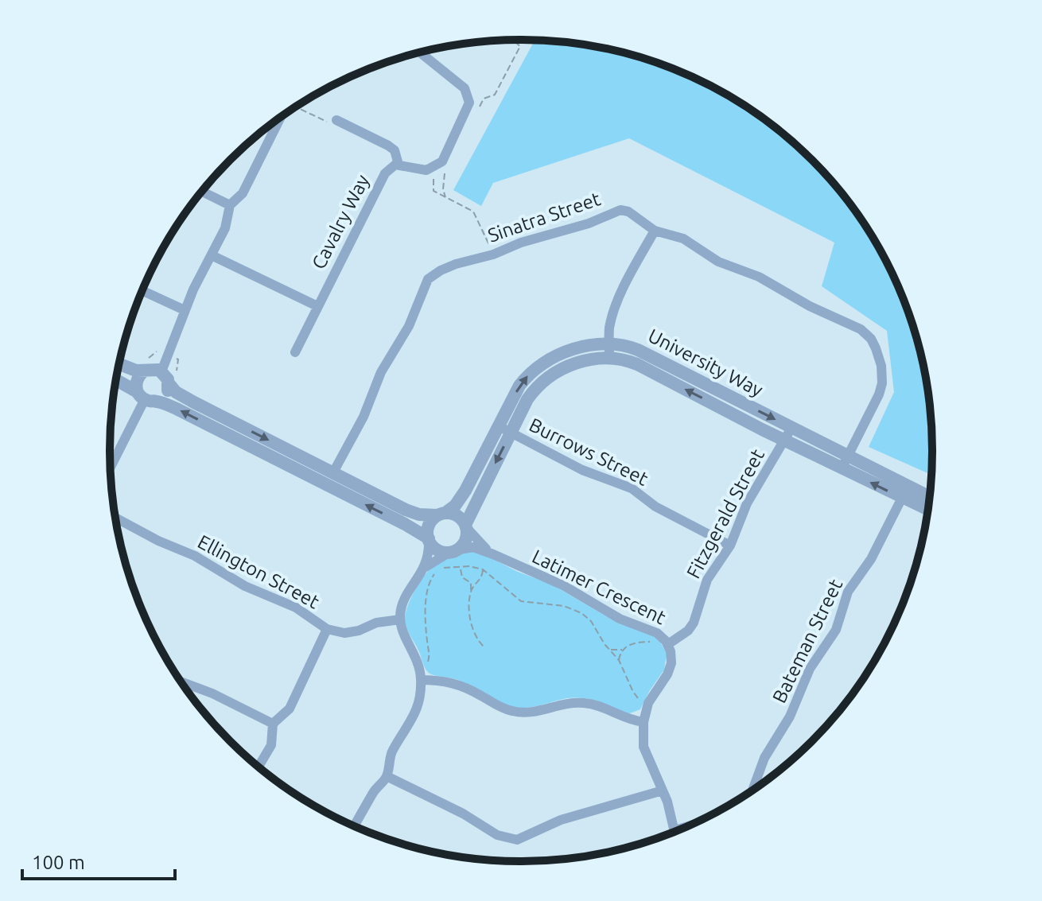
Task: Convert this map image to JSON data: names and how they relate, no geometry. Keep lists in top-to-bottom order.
{
  "streets": {
    "street": [
      "Sinatra Street",
      "Cavalry Way",
      "University Way",
      "Burrows Street",
      "Fitzgerald Street",
      "Ellington Street",
      "Latimer Crescent",
      "Bateman Street"
    ]
  },
  "crossings": [
    ["Sinatra Street", "University Way"],
    ["University Way", "Burrows Street"],
    ["University Way", "Fitzgerald Street"],
    ["University Way", "Latimer Crescent"],
    ["University Way", "Bateman Street"],
    ["Burrows Street", "Fitzgerald Street"],
    ["Fitzgerald Street", "Latimer Crescent"]
  ],
  "scale_bar": "100 m"
}
